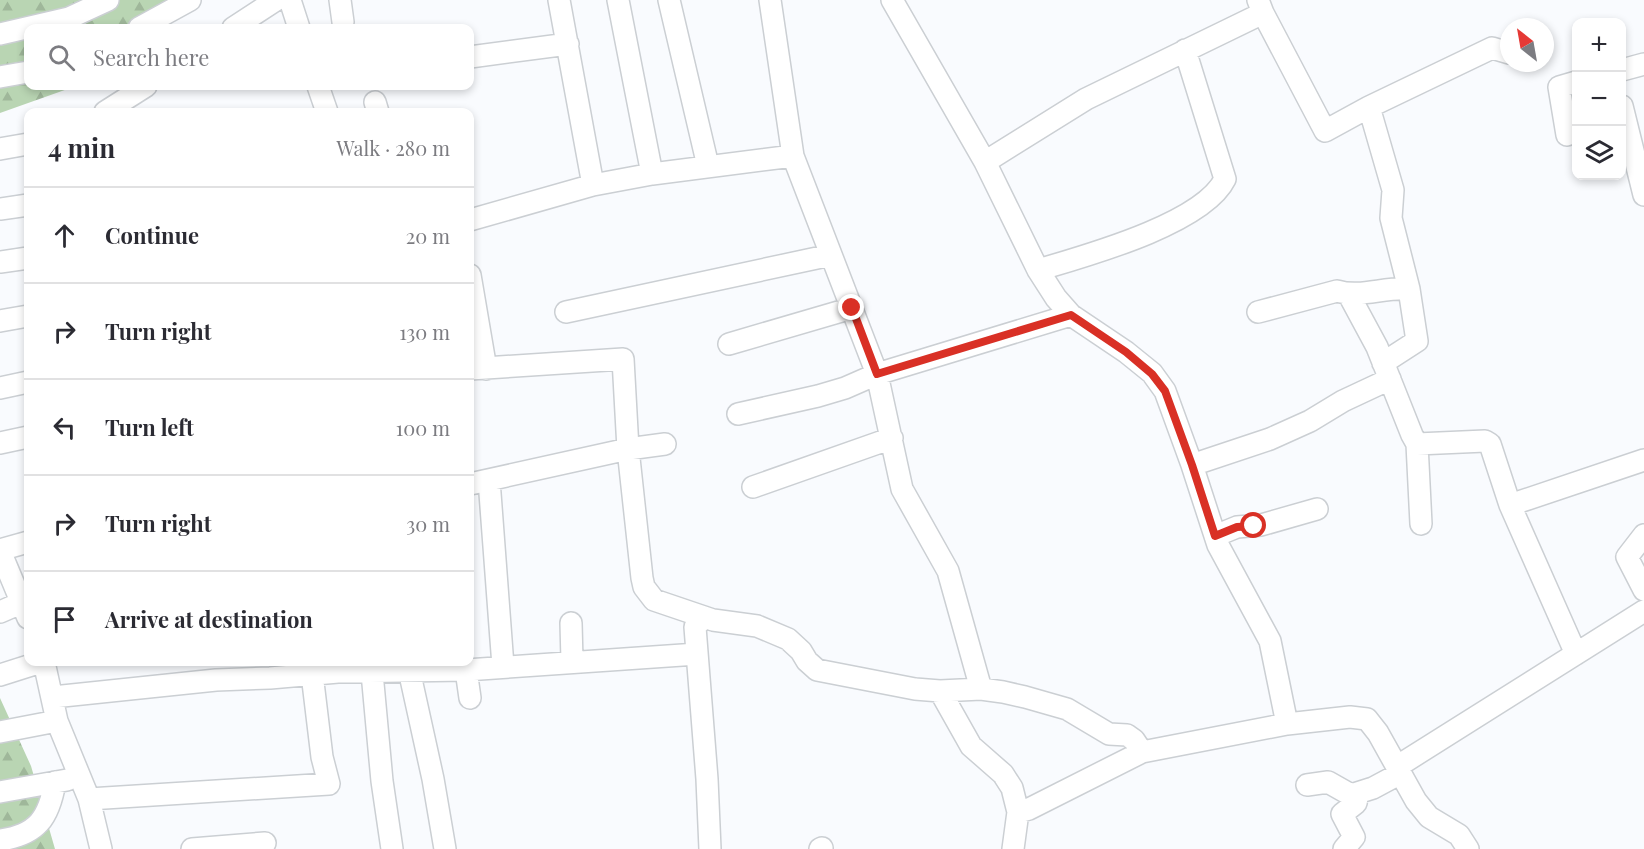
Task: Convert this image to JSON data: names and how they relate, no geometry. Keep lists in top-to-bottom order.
{
  "north": "top left",
  "page": {
    "map_buttons": ["+", "−"],
    "search": "Search here",
    "heading": ["4 min", "Walk · 280 m"],
    "list": [
      ["Continue", "20 m"],
      ["Turn right", "130 m"],
      ["Turn left", "100 m"],
      ["Turn right", "30 m"],
      "Arrive at destination"
    ]
  }
}
